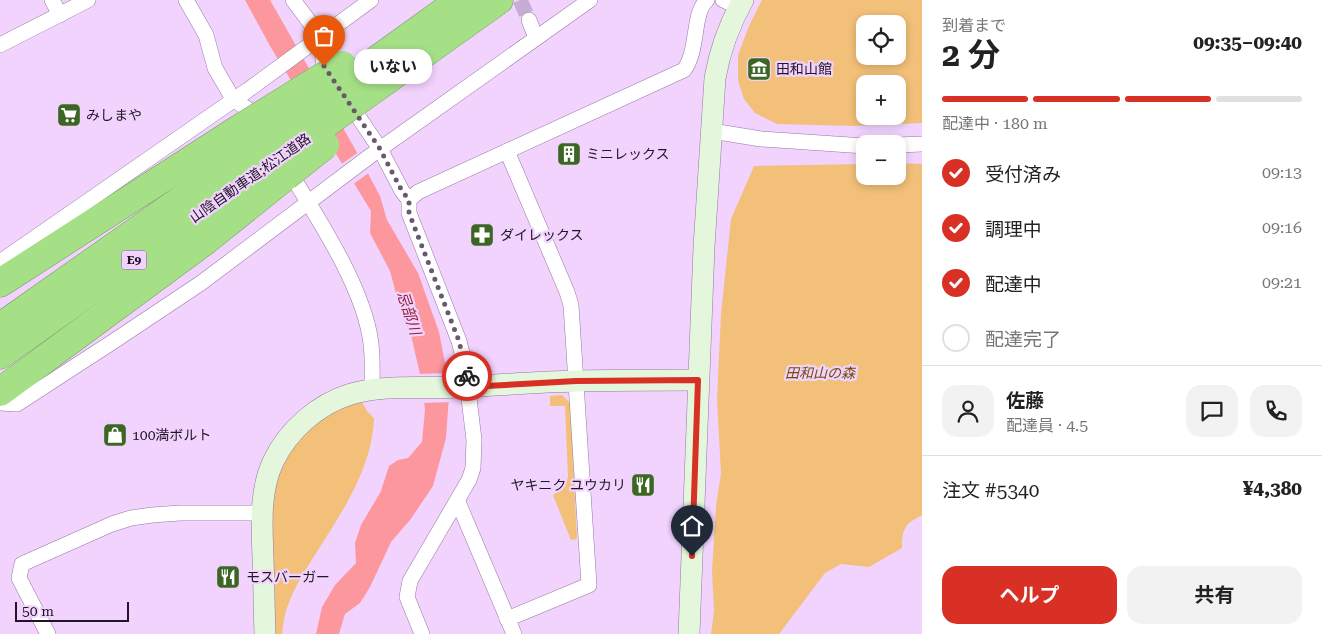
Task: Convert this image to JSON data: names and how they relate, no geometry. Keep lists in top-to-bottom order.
{
  "streets": {
    "highway": ["山陰自動車道;松江道路", "E9"]
  },
  "water": ["忌部川"],
  "parks": ["田和山の森"],
  "places": {
    "other": ["いない"],
    "museum": ["田和山館"],
    "supermarket": ["みしまや"],
    "building": ["ミニレックス"],
    "pharmacy": ["ダイレックス"],
    "shop": ["100満ボルト"],
    "restaurant": ["ヤキニク ユウカリ", "モスバーガー"]
  },
  "scale_bar": "50 m",
  "page": {
    "heading": ["2 分", "到着まで", "09:35–09:40"],
    "panel": [
      "佐藤",
      "配達員 · 4.5",
      "注文 #5340",
      "¥4,380"
    ],
    "map_buttons": ["+", "−"],
    "bubble": "いない",
    "bar": "配達中 · 180 m",
    "list": [
      ["受付済み", "09:13"],
      ["調理中", "09:16"],
      ["配達中", "09:21"],
      "配達完了"
    ],
    "buttons": ["ヘルプ", "共有"],
    "scale": "50 m"
  }
}
